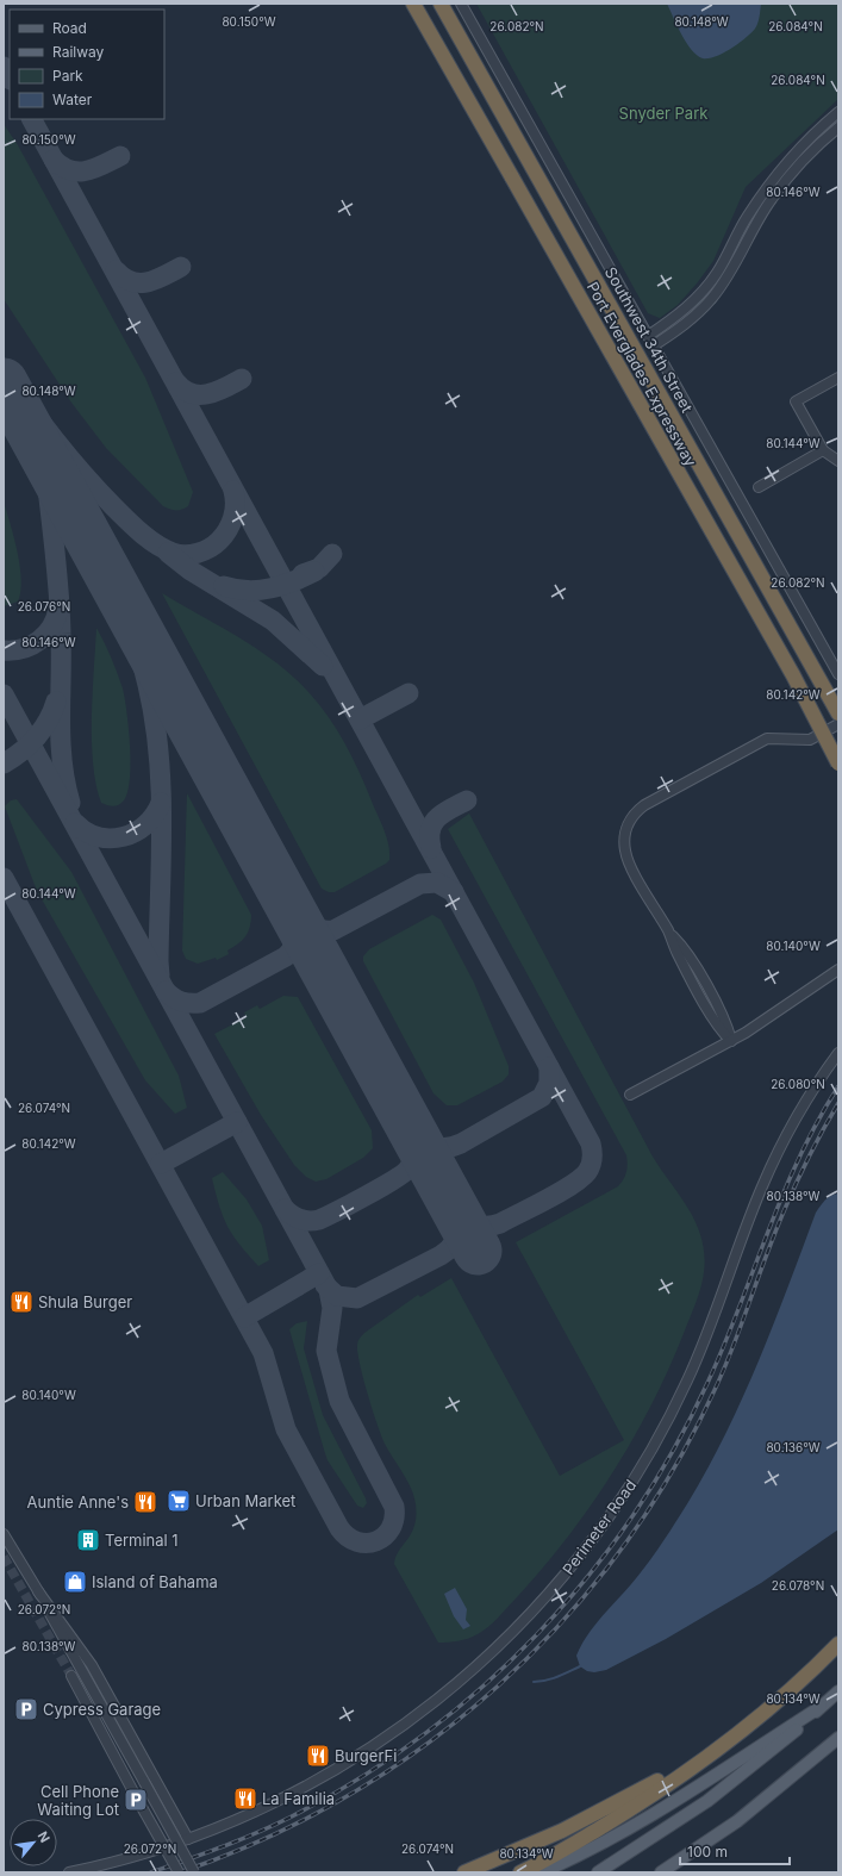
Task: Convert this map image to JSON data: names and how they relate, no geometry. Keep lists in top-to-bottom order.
{
  "streets": {
    "highway": ["Port Everglades Expressway"],
    "street": ["Southwest 34th Street", "Perimeter Road"]
  },
  "parks": ["Snyder Park"],
  "places": {
    "restaurant": [
      "Shula Burger",
      "Auntie Anne's",
      "BurgerFi",
      "La Familia"
    ],
    "supermarket": ["Urban Market"],
    "building": ["Terminal 1"],
    "shop": ["Island of Bahama"],
    "parking": ["Cypress Garage", "Cell Phone Waiting Lot"]
  },
  "legend": [
    "Road",
    "Railway",
    "Park",
    "Water"
  ],
  "scale_bar": "100 m",
  "north": "top right",
  "coordinates": [
    "80.150°W",
    "80.148°W",
    "26.082°N",
    "26.084°N",
    "80.146°W",
    "80.144°W",
    "26.076°N",
    "80.142°W",
    "80.140°W",
    "26.080°N",
    "26.074°N",
    "80.138°W",
    "80.136°W",
    "26.078°N",
    "26.072°N",
    "80.134°W"
  ]
}
